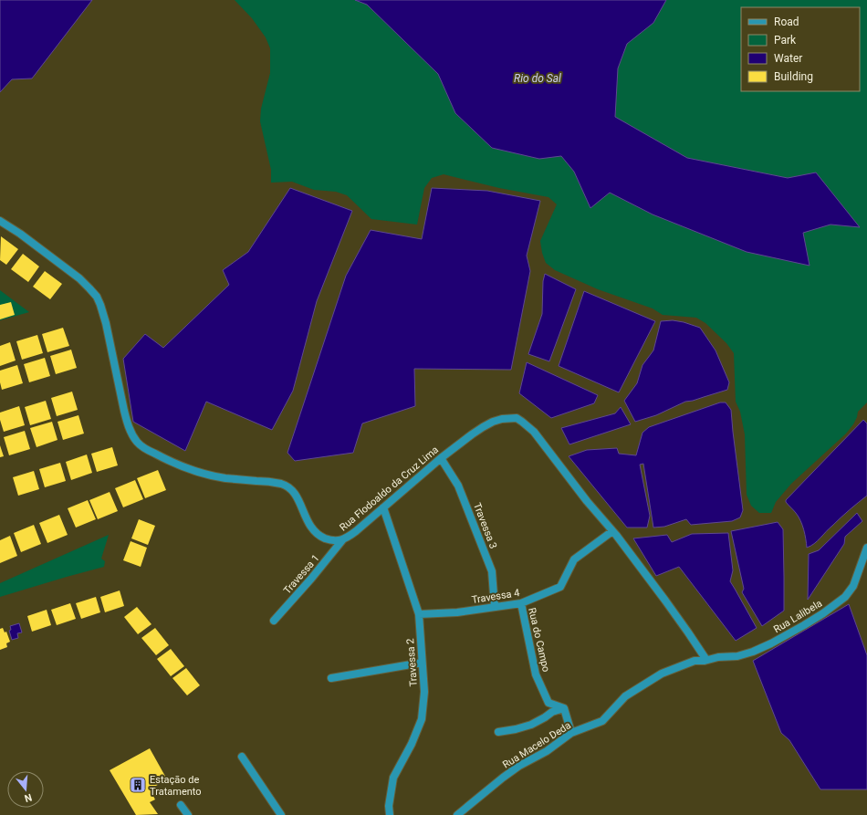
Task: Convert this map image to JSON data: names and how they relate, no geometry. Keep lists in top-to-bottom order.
{
  "streets": {
    "street": [
      "Rua Flodoaldo da Cruz Lima",
      "Travessa 3",
      "Travessa 1",
      "Travessa 4",
      "Rua Lalibela",
      "Rua do Campo",
      "Travessa 2",
      "Rua Macelo Deda"
    ]
  },
  "crossings": [
    ["Rua Flodoaldo da Cruz Lima", "Travessa 3"],
    ["Rua Flodoaldo da Cruz Lima", "Travessa 1"],
    ["Rua Flodoaldo da Cruz Lima", "Travessa 4"],
    ["Rua Flodoaldo da Cruz Lima", "Rua Lalibela"],
    ["Rua Flodoaldo da Cruz Lima", "Travessa 2"],
    ["Rua Flodoaldo da Cruz Lima", "Rua Macelo Deda"],
    ["Travessa 3", "Travessa 4"],
    ["Travessa 4", "Rua do Campo"],
    ["Travessa 4", "Travessa 2"],
    ["Rua Lalibela", "Rua Macelo Deda"]
  ],
  "water": ["Rio do Sal"],
  "places": {
    "building": ["Estação de Tratamento"]
  },
  "legend": [
    "Road",
    "Park",
    "Water",
    "Building"
  ],
  "north": "bottom"
}
